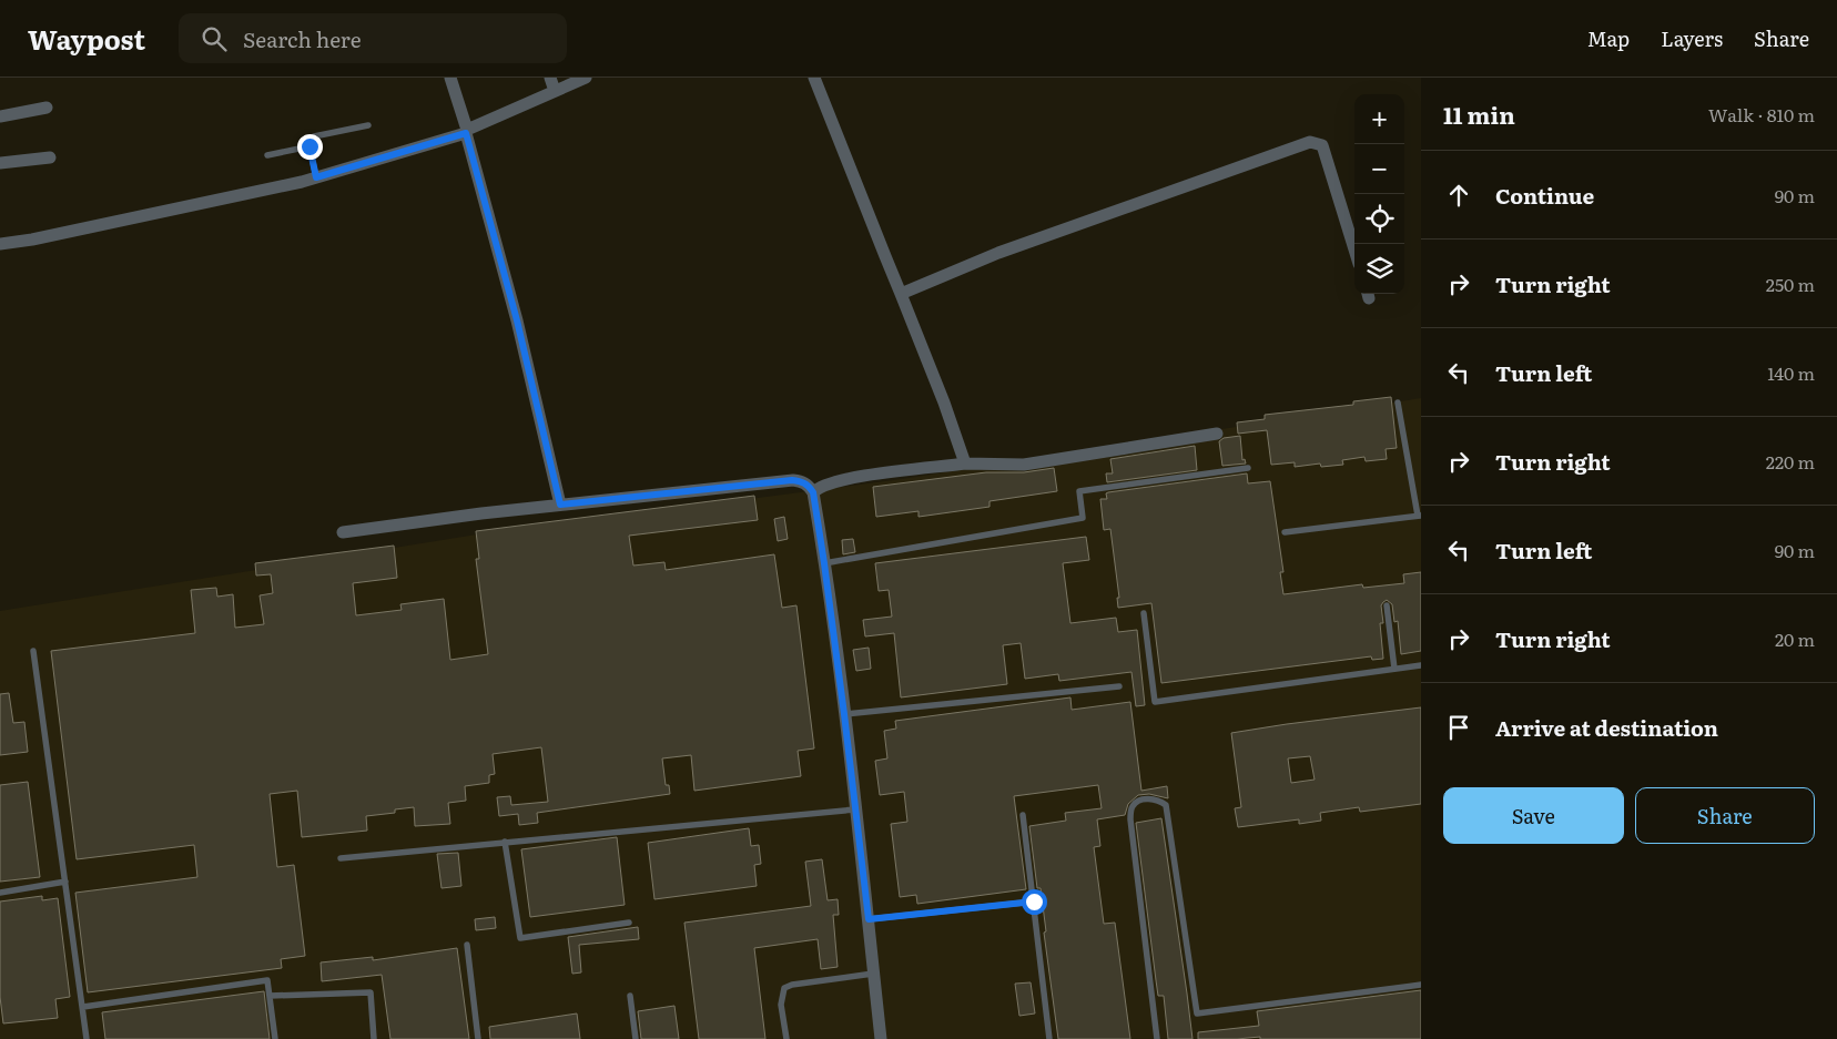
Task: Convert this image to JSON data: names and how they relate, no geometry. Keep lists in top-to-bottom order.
{
  "page": {
    "header": "Waypost",
    "search": "Search here",
    "nav": ["Map", "Layers", "Share"],
    "heading": ["11 min", "Walk · 810 m"],
    "map_buttons": ["+", "−"],
    "list": [
      ["Continue", "90 m"],
      ["Turn right", "250 m"],
      ["Turn left", "140 m"],
      ["Turn right", "220 m"],
      ["Turn left", "90 m"],
      ["Turn right", "20 m"],
      "Arrive at destination"
    ],
    "buttons": ["Save", "Share"]
  }
}
